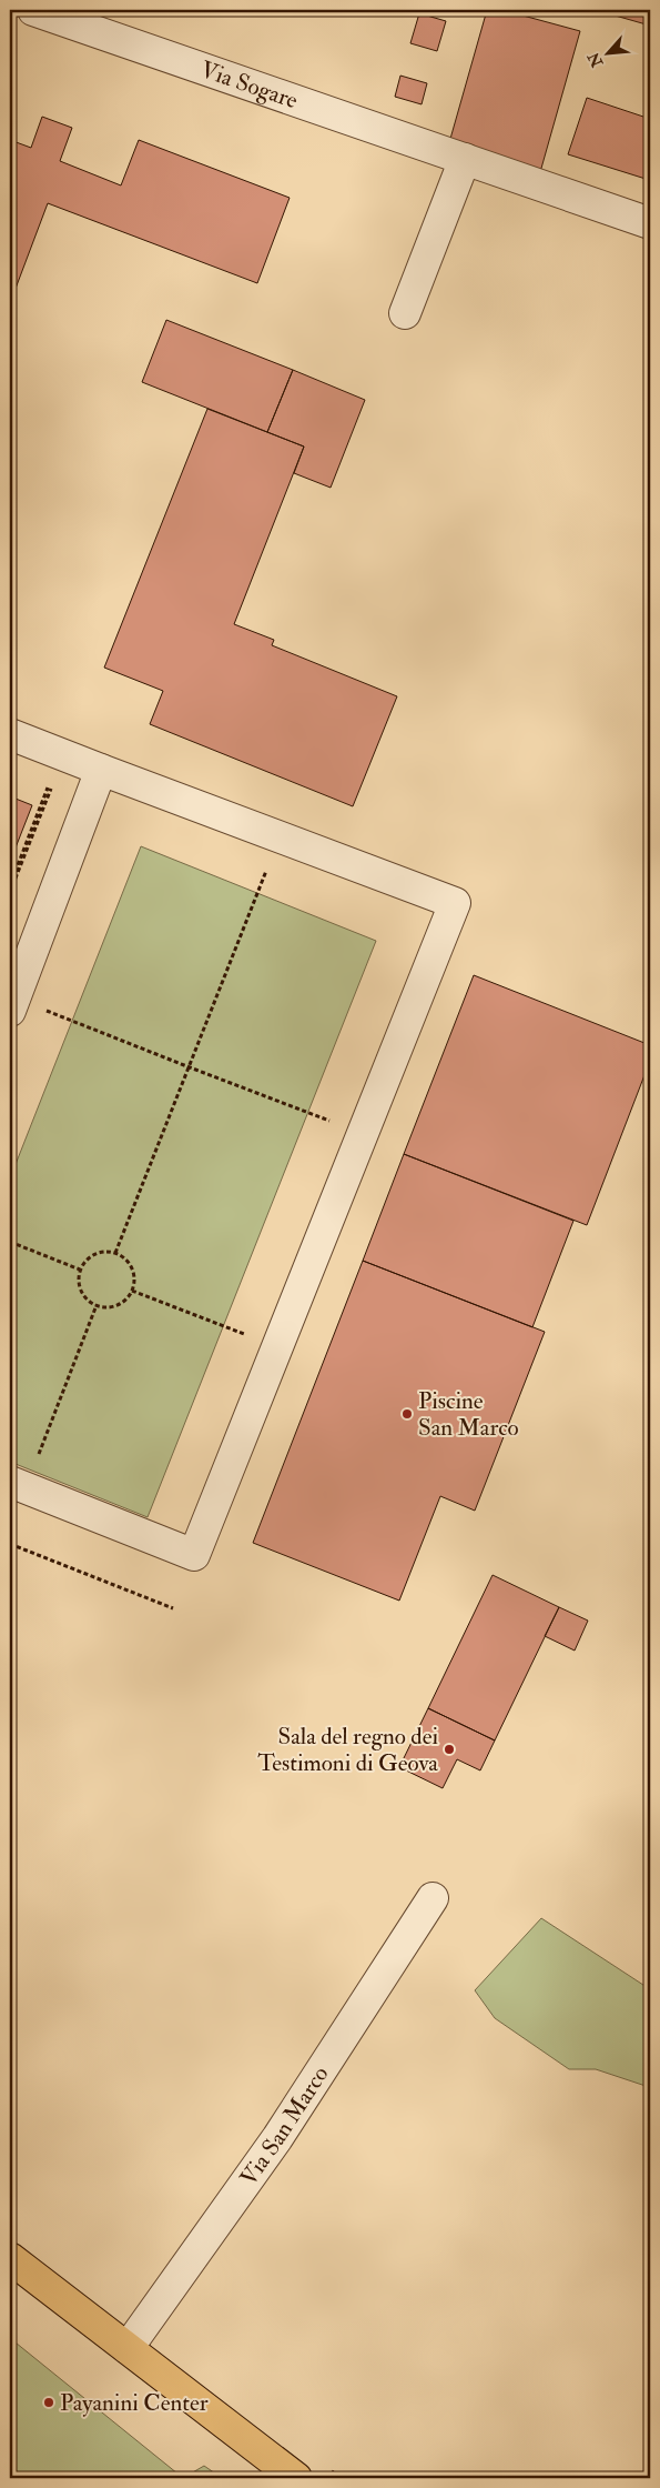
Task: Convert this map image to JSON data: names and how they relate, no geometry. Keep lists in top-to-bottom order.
{
  "streets": {
    "street": ["Via Sogare", "Via San Marco"]
  },
  "places": ["Piscine San Marco", "Sala del regno dei Testimoni di Geova", "Payanini Center"],
  "north": "bottom left"
}
